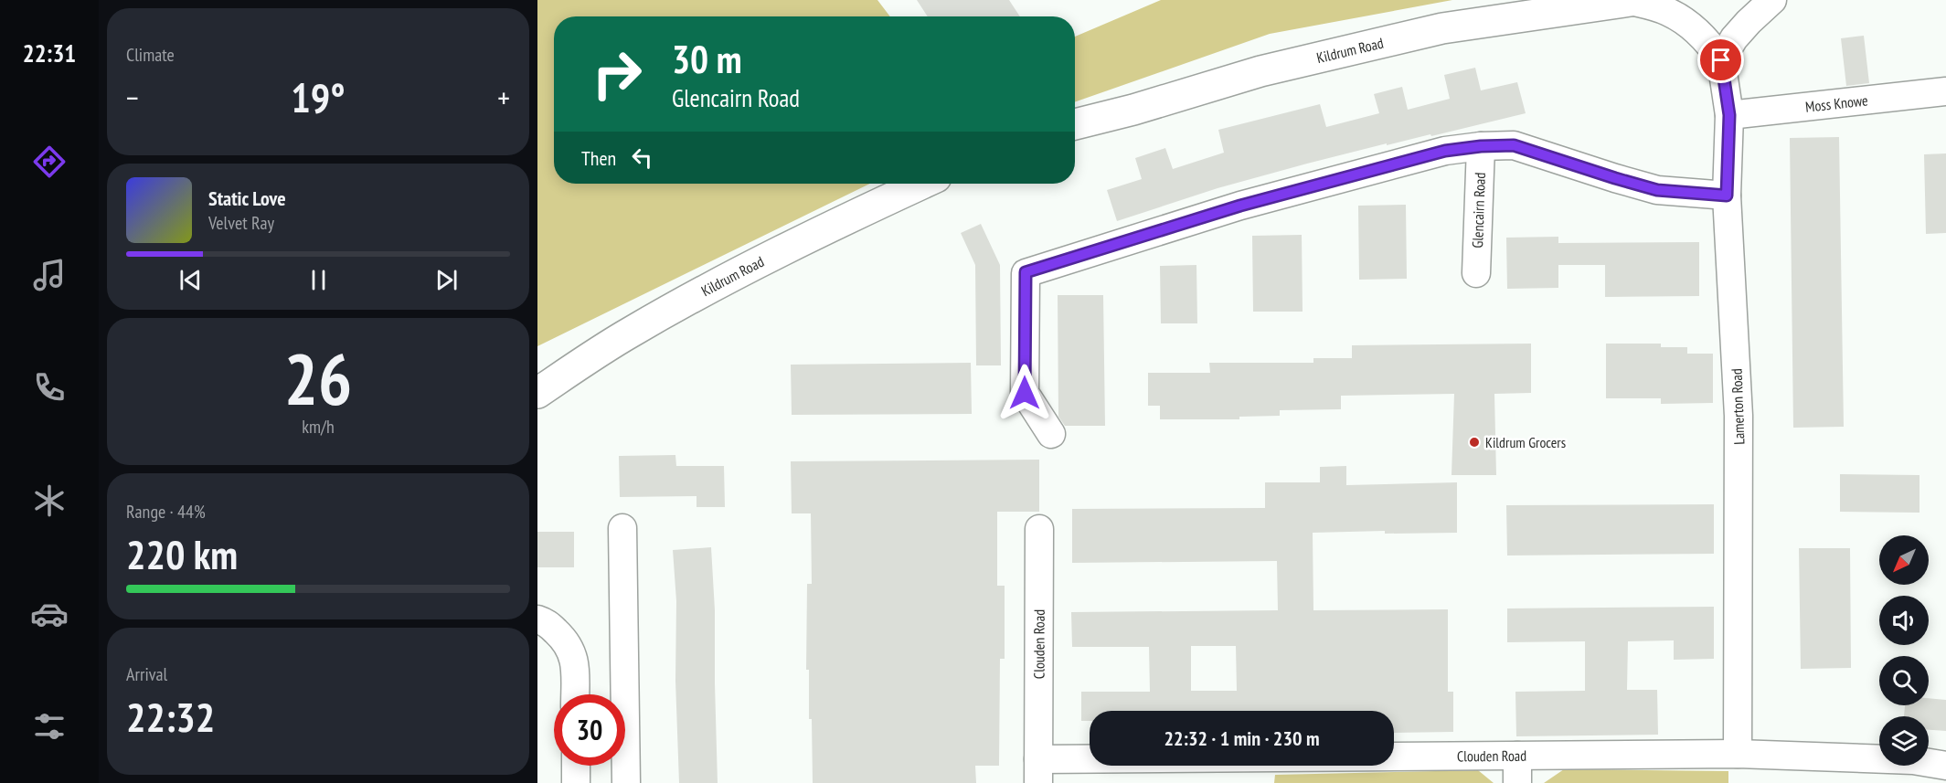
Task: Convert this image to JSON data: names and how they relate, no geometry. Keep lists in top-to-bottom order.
{
  "streets": {
    "street": [
      "Kildrum Road",
      "Moss Knowe",
      "Glencairn Road",
      "Lamerton Road",
      "Clouden Road"
    ]
  },
  "crossings": [
    ["Moss Knowe", "Lamerton Road"],
    ["Lamerton Road", "Clouden Road"]
  ],
  "places": ["Kildrum Grocers"],
  "north": "bottom left",
  "page": {
    "tabs": "22:31",
    "tile": [
      "Climate",
      ["26", "km/h"],
      ["Range · 44%", "220 km"],
      ["Arrival", "22:32"]
    ],
    "turn": ["30 m", "Glencairn Road"],
    "heat": ["−", "19°", "+"],
    "then": "Then",
    "song": ["Static Love", "Velvet Ray"],
    "limit": "30",
    "trip": "22:32 · 1 min · 230 m"
  }
}
